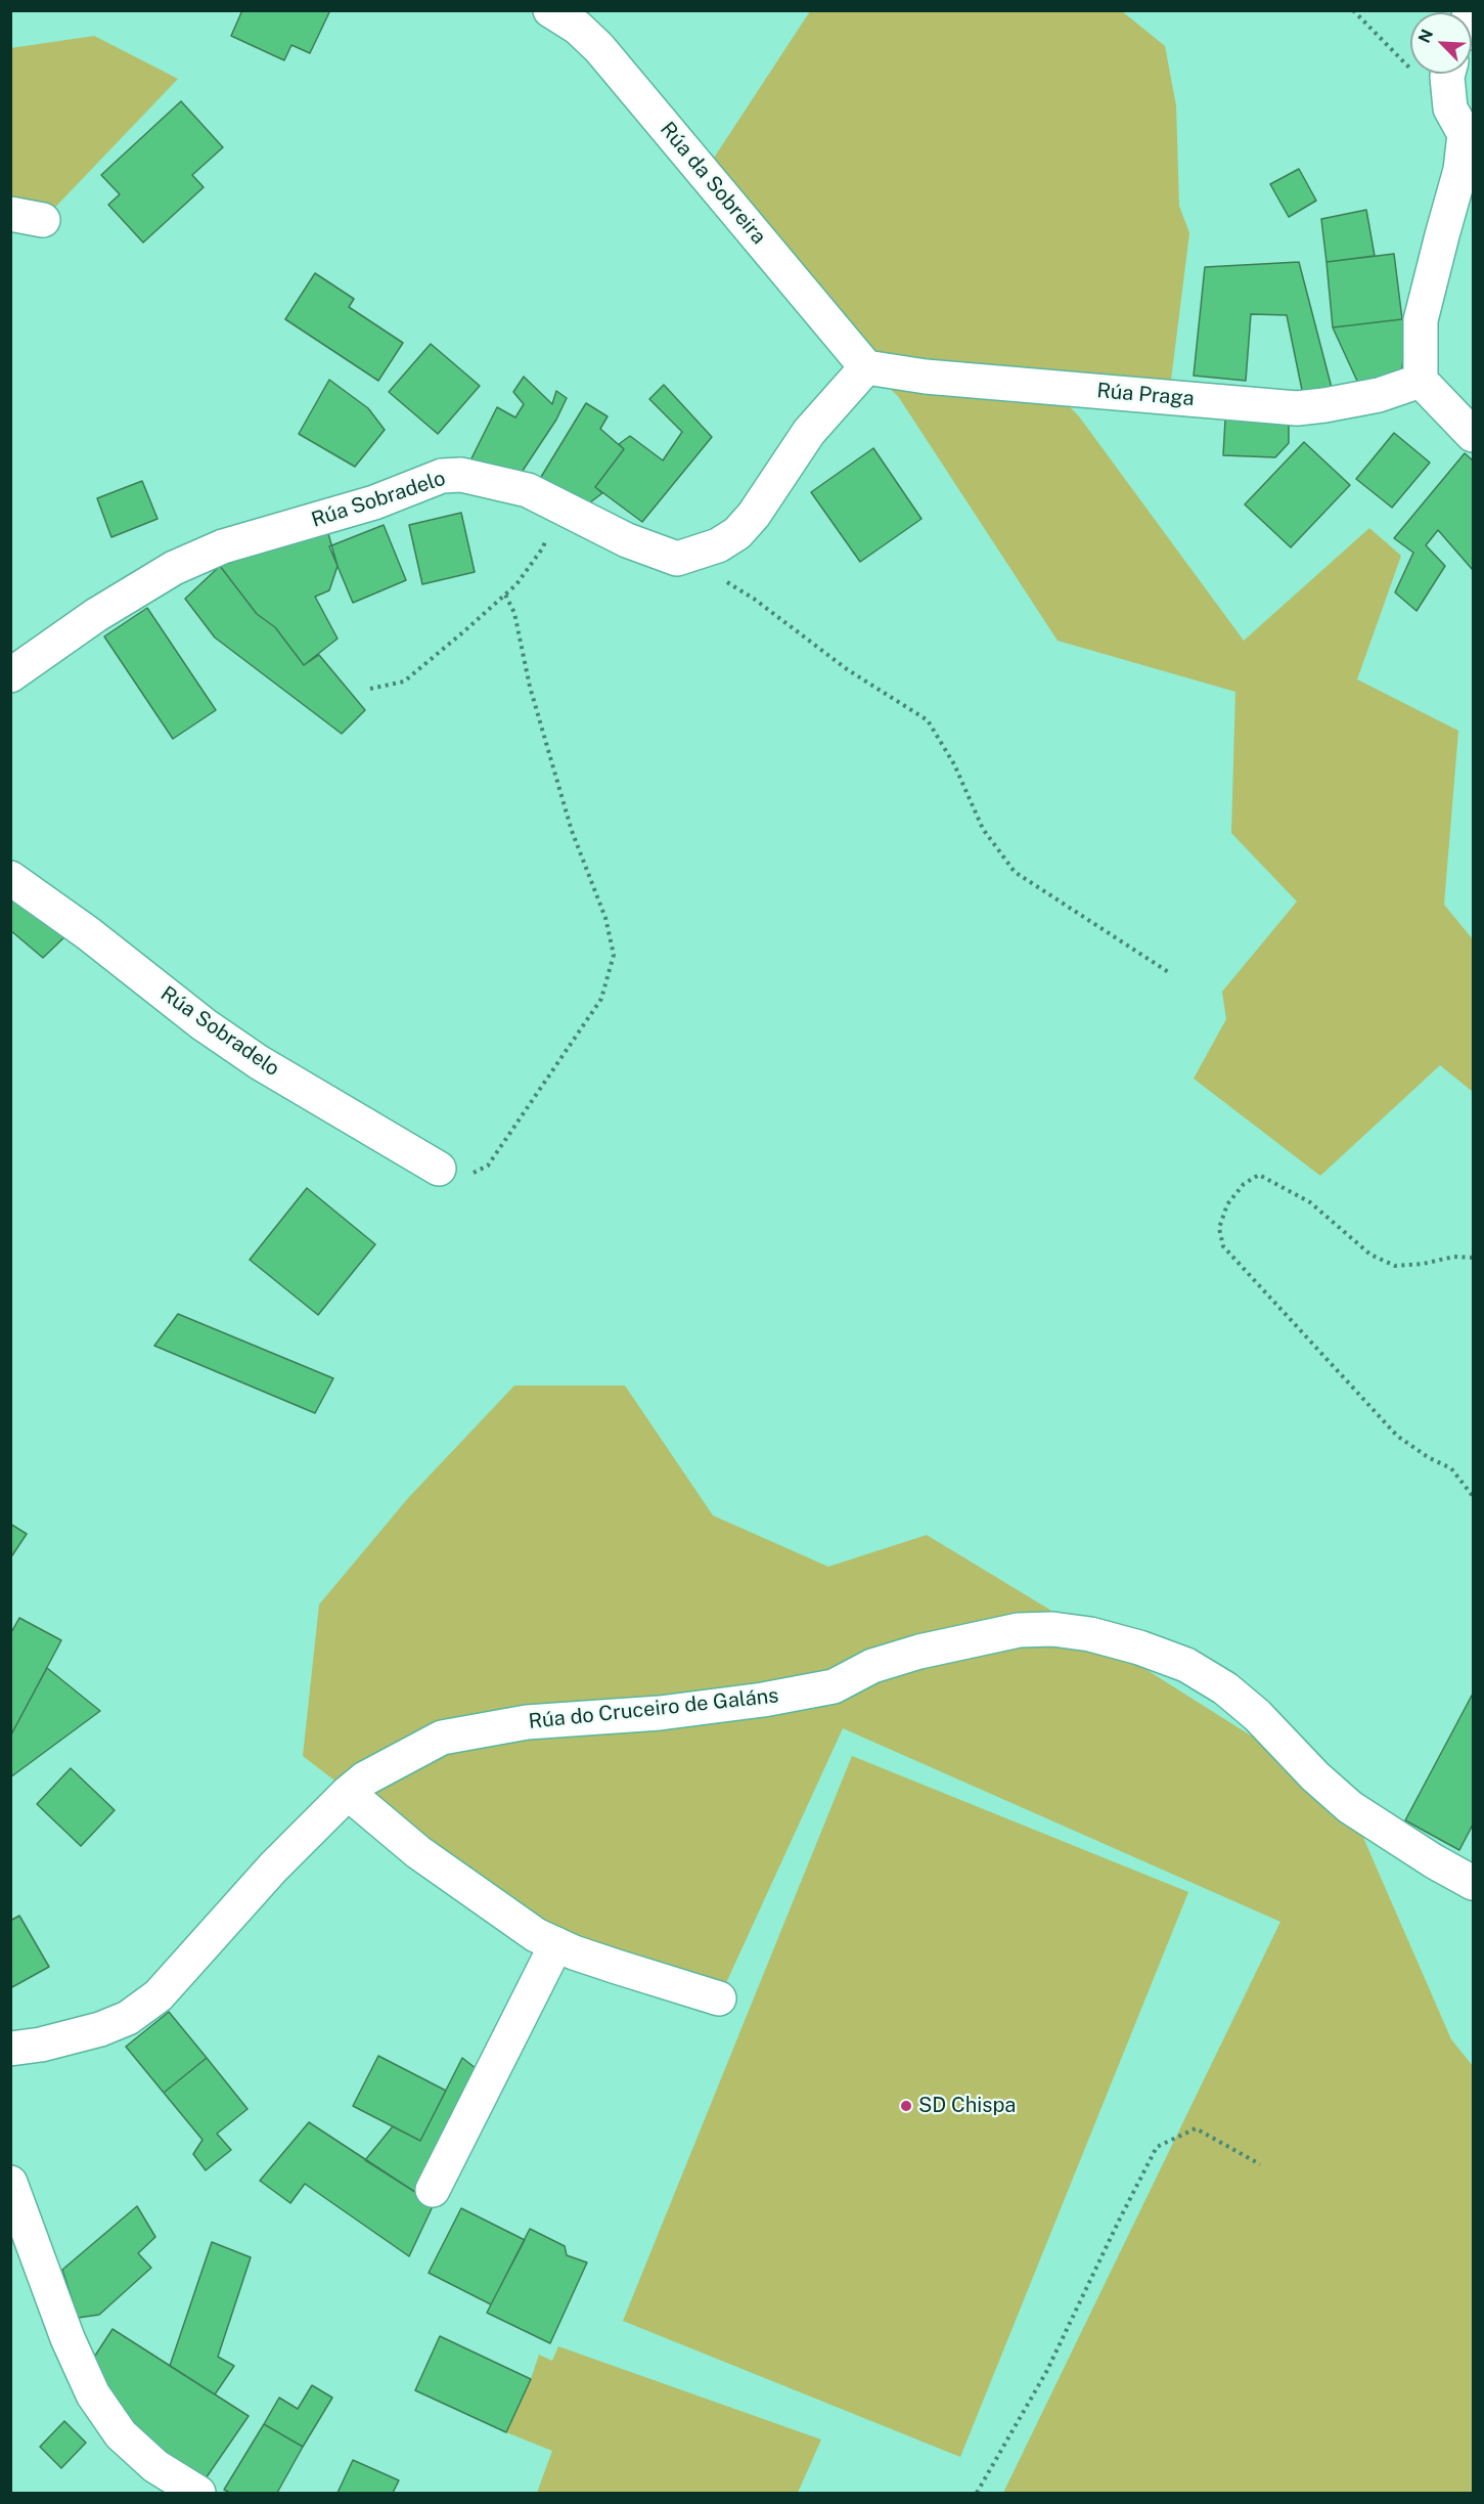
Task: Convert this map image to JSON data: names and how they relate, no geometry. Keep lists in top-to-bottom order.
{
  "streets": {
    "street": [
      "Rúa da Sobreira",
      "Rúa Praga",
      "Rúa Sobradelo",
      "Rúa do Cruceiro de Galáns"
    ]
  },
  "crossings": [
    ["Rúa da Sobreira", "Rúa Praga"]
  ],
  "places": ["SD Chispa"],
  "north": "top left"
}
